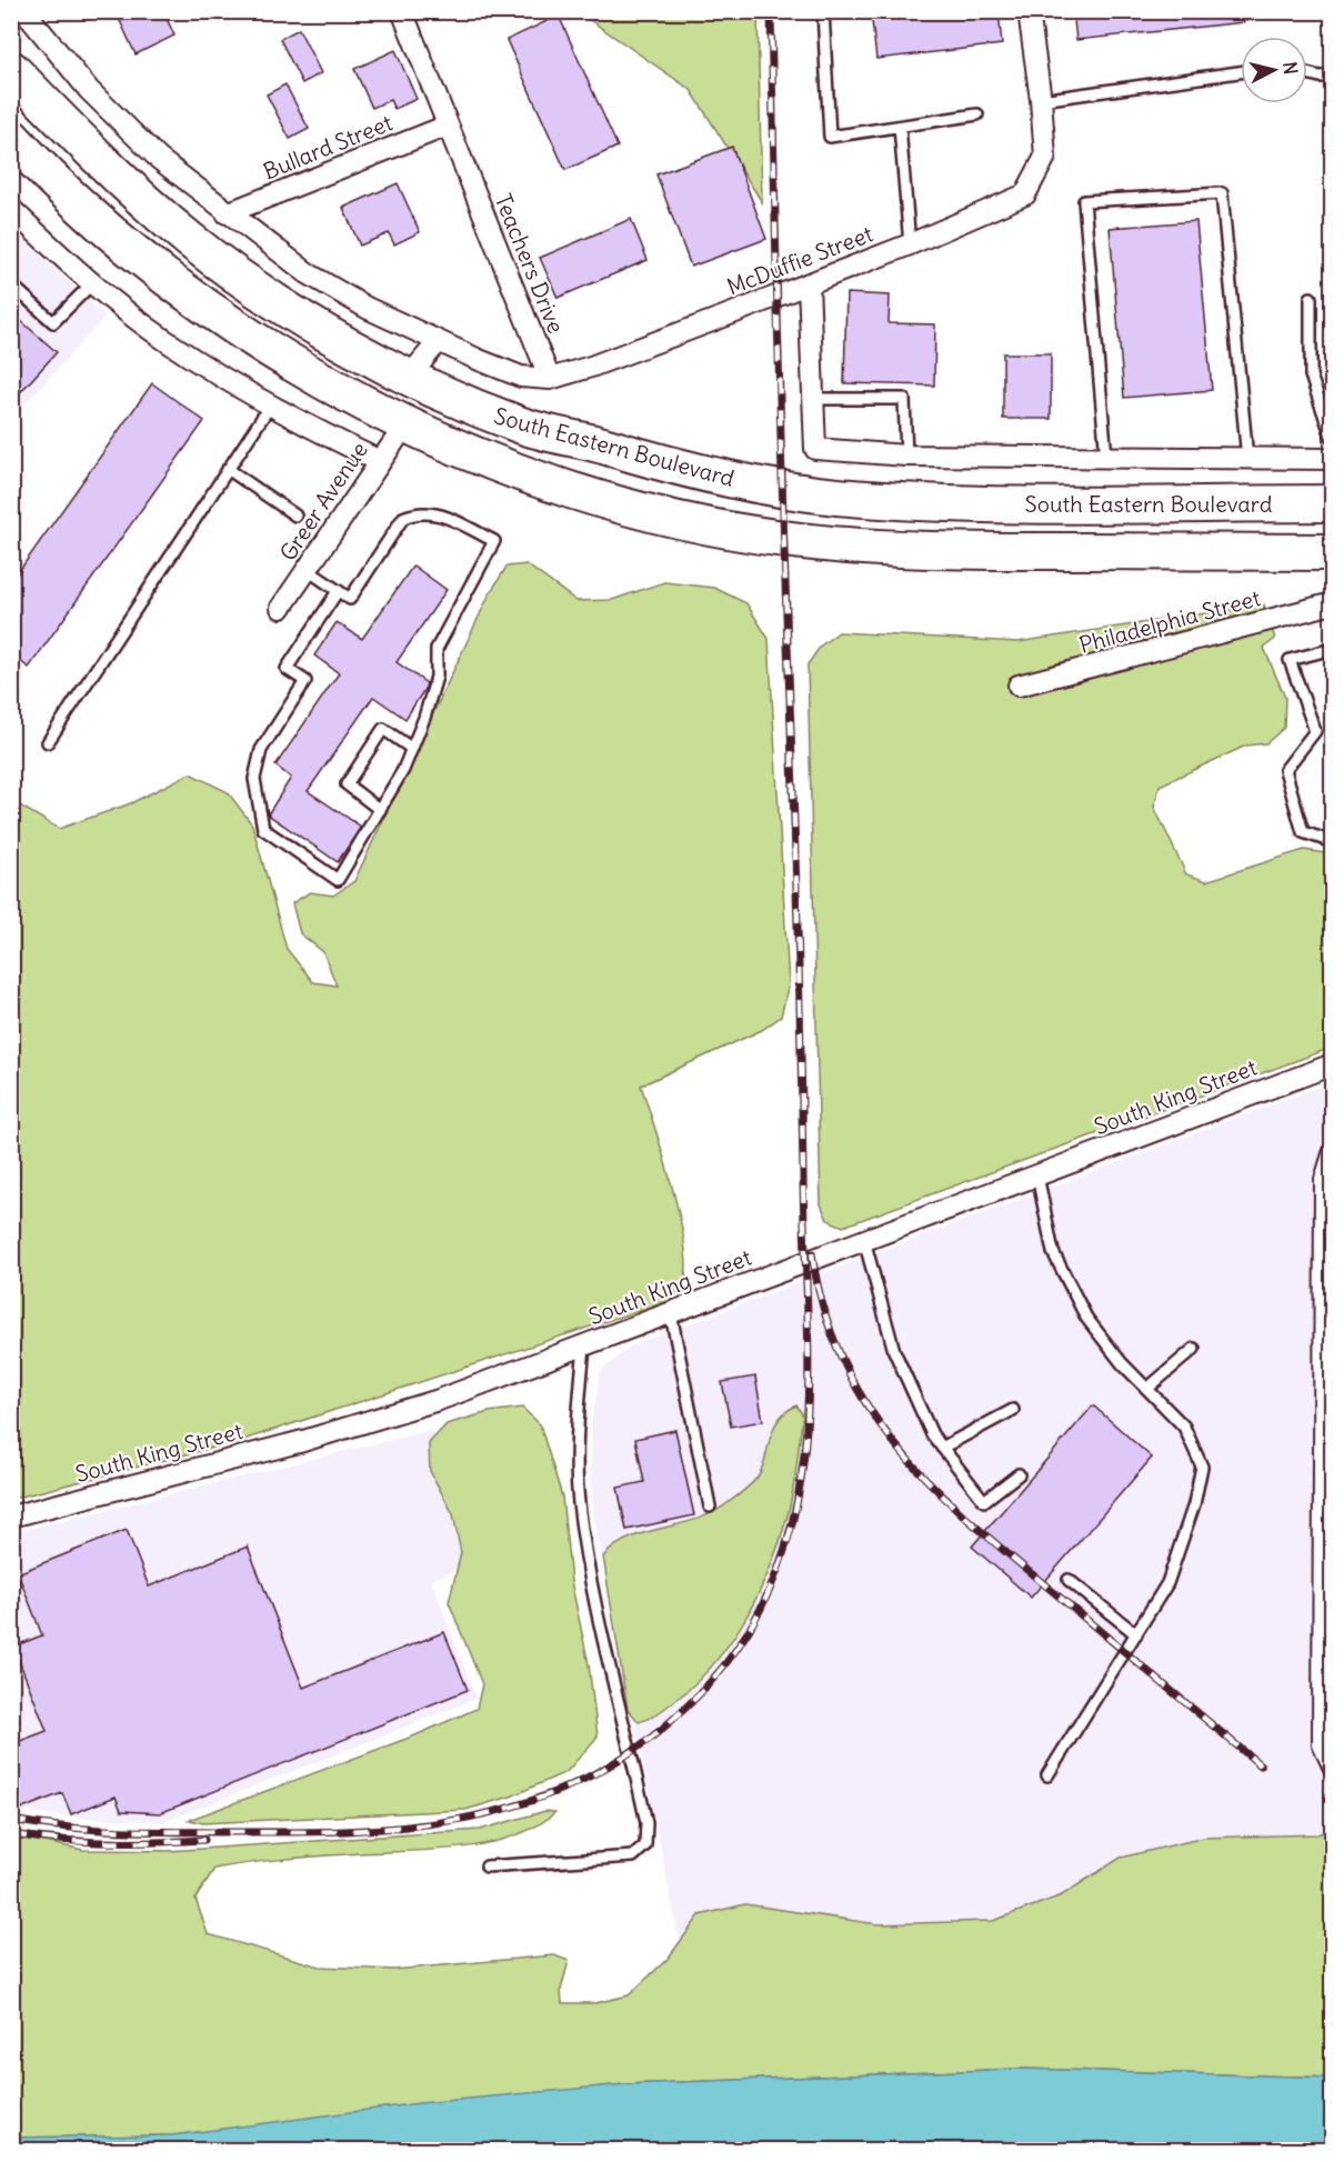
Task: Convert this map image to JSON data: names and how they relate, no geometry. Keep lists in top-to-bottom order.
{
  "streets": {
    "highway": ["South Eastern Boulevard"],
    "street": [
      "Bullard Street",
      "McDuffie Street",
      "Teachers Drive",
      "Greer Avenue",
      "Philadelphia Street",
      "South King Street"
    ]
  },
  "crossings": [
    ["Bullard Street", "Teachers Drive"],
    ["McDuffie Street", "Teachers Drive"],
    ["McDuffie Street", "South Eastern Boulevard"]
  ],
  "north": "right"
}
